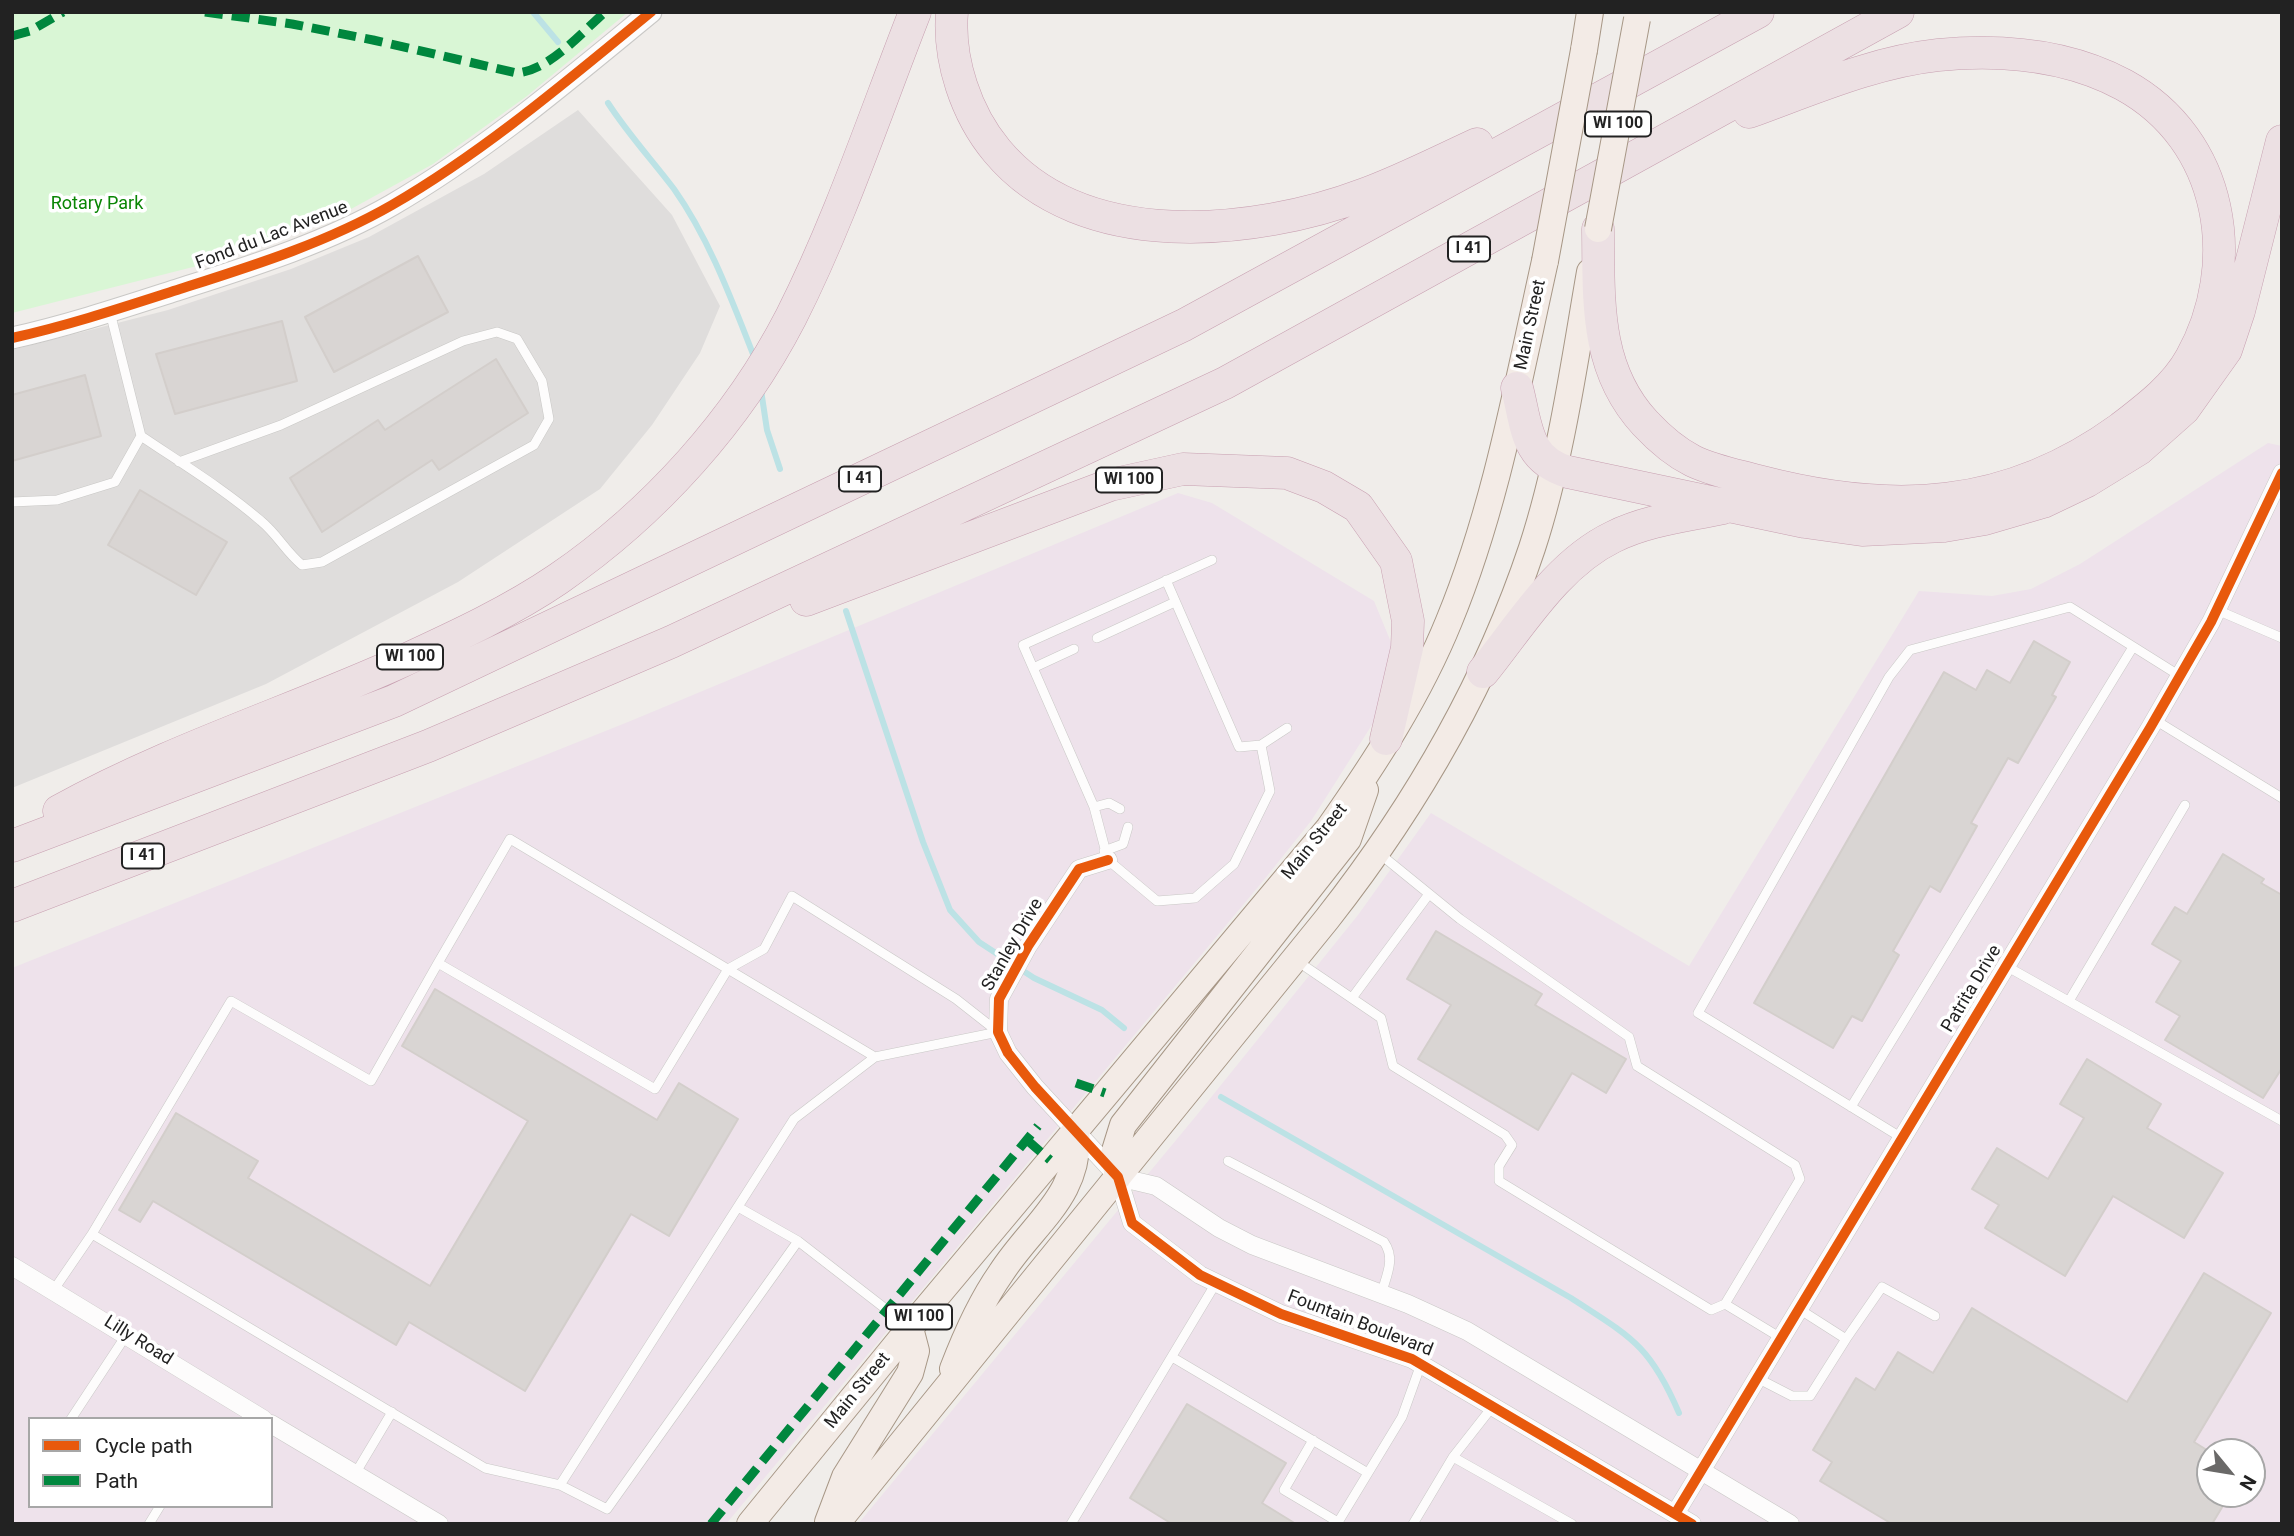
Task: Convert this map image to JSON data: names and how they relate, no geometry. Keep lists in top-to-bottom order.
{
  "streets": {
    "highway": ["WI 100", "I 41"],
    "main road": ["Main Street"],
    "street": [
      "Fond du Lac Avenue",
      "Stanley Drive",
      "Patrita Drive",
      "Fountain Boulevard",
      "Lilly Road"
    ]
  },
  "crossings": [
    ["WI 100", "I 41"],
    ["WI 100", "Main Street"],
    ["WI 100", "Fountain Boulevard"],
    ["Patrita Drive", "Fountain Boulevard"]
  ],
  "parks": ["Rotary Park"],
  "legend": ["Cycle path", "Path"],
  "north": "bottom right"
}
